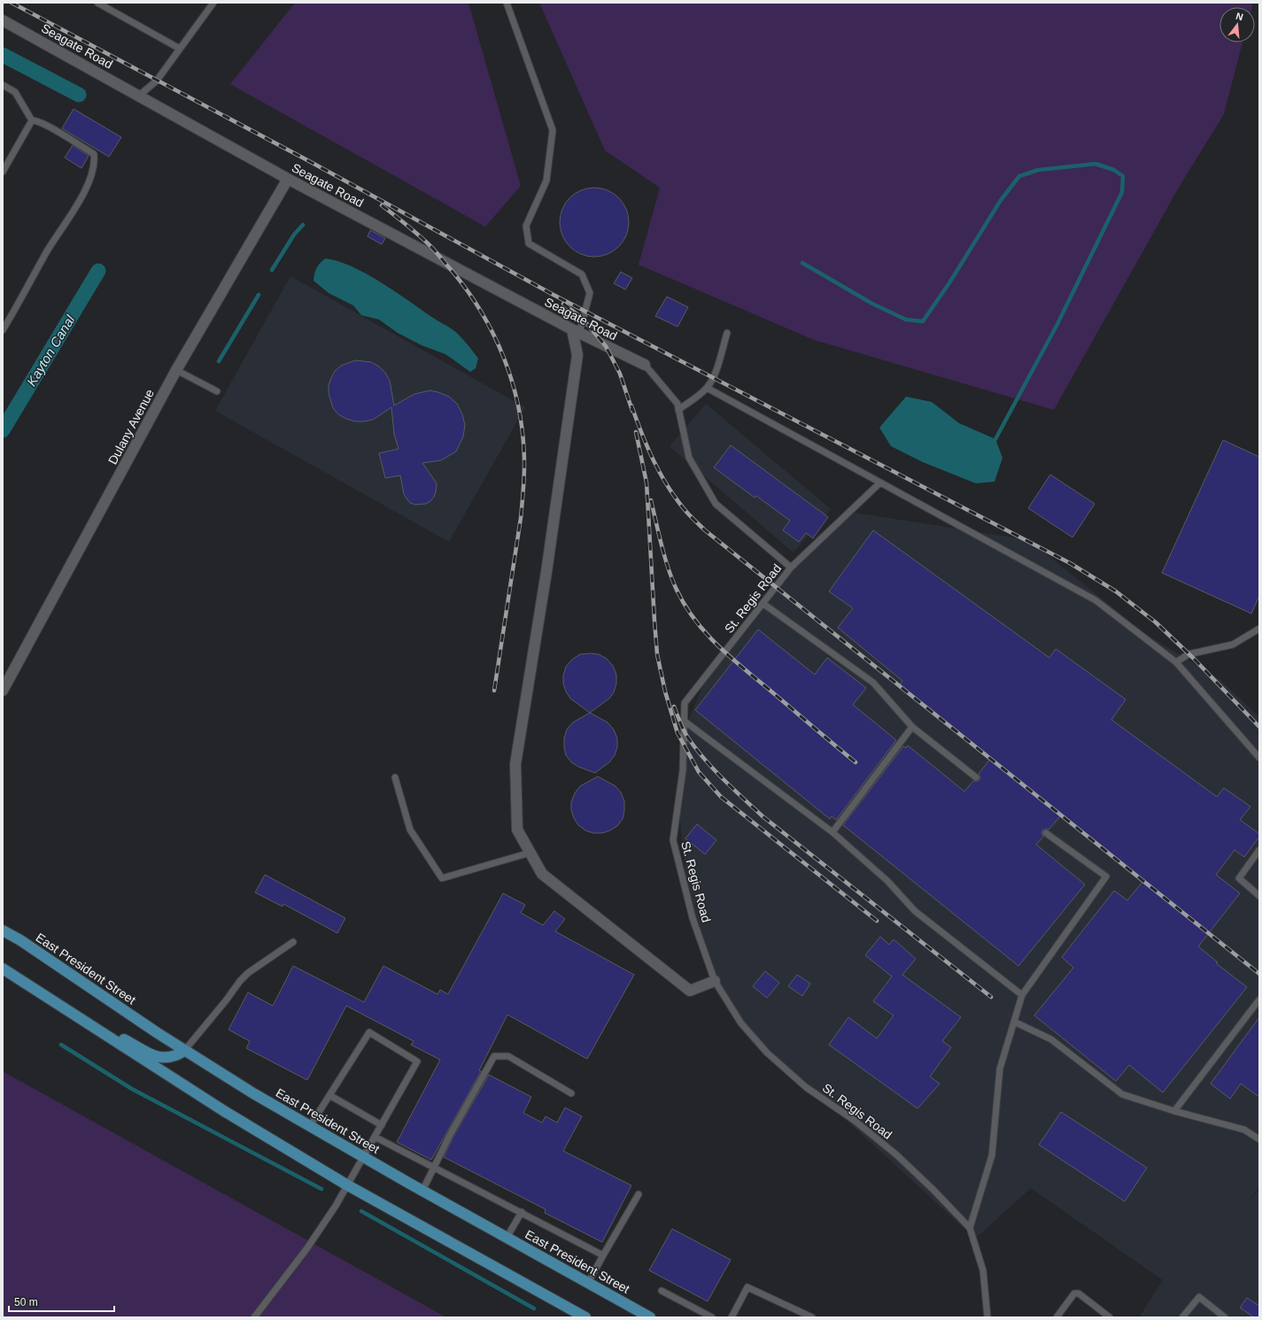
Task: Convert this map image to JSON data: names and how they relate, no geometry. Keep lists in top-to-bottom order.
{
  "streets": {
    "main road": ["East President Street"],
    "street": ["Seagate Road", "Dulany Avenue"],
    "lane": ["St. Regis Road"]
  },
  "crossings": [
    ["Seagate Road", "Dulany Avenue"],
    ["Seagate Road", "St. Regis Road"]
  ],
  "water": ["Kayton Canal"],
  "scale_bar": "50 m",
  "north": "top"
}
